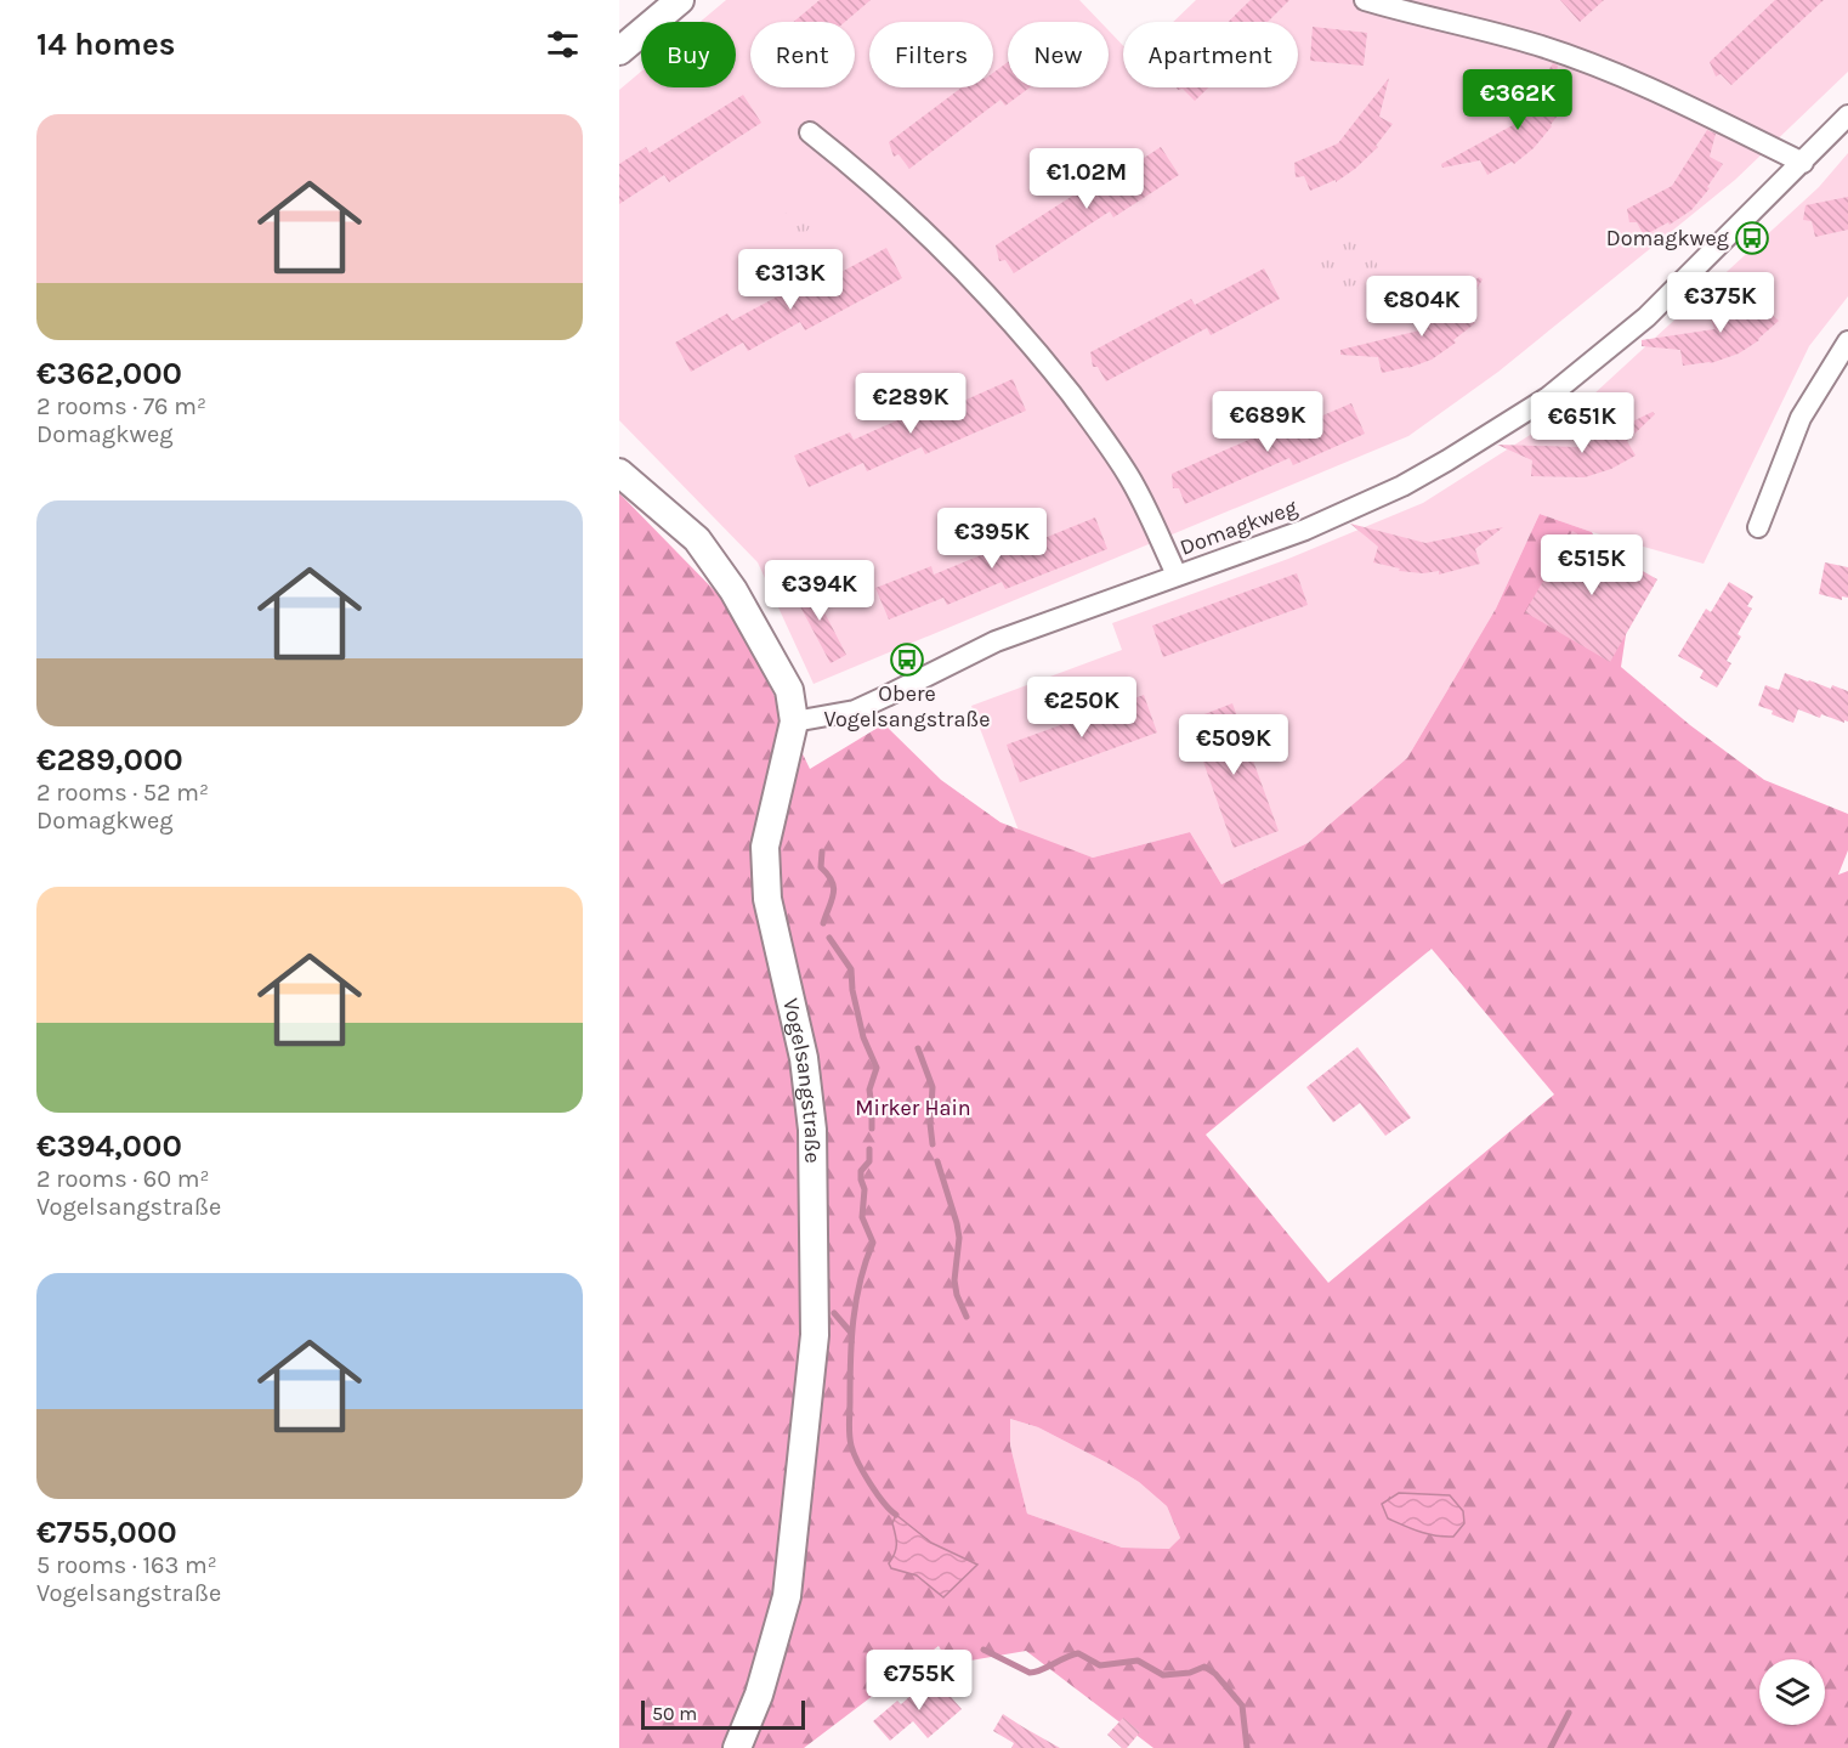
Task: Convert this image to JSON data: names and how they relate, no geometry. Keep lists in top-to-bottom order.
{
  "streets": {
    "street": ["Domagkweg", "Vogelsangstraße"]
  },
  "crossings": [
    ["Domagkweg", "Vogelsangstraße"]
  ],
  "parks": ["Mirker Hain"],
  "places": {
    "bus stop": ["Domagkweg", "Obere Vogelsangstraße"]
  },
  "scale_bar": "50 m",
  "page": {
    "heading": "14 homes",
    "chip": [
      "Buy",
      "Rent",
      "Filters",
      "New",
      "Apartment"
    ],
    "price": [
      "€362K",
      "€1.02M",
      "€313K",
      "€375K",
      "€804K",
      "€289K",
      "€689K",
      "€651K",
      "€395K",
      "€515K",
      "€394K",
      "€250K",
      "€509K",
      "€755K"
    ],
    "list": [
      {
        "name": "€362,000",
        "note": "2 rooms · 76 m² · Domagkweg"
      },
      {
        "name": "€289,000",
        "note": "2 rooms · 52 m² · Domagkweg"
      },
      {
        "name": "€394,000",
        "note": "2 rooms · 60 m² · Vogelsangstraße"
      },
      {
        "name": "€755,000",
        "note": "5 rooms · 163 m² · Vogelsangstraße"
      }
    ],
    "scale": "50 m"
  }
}
